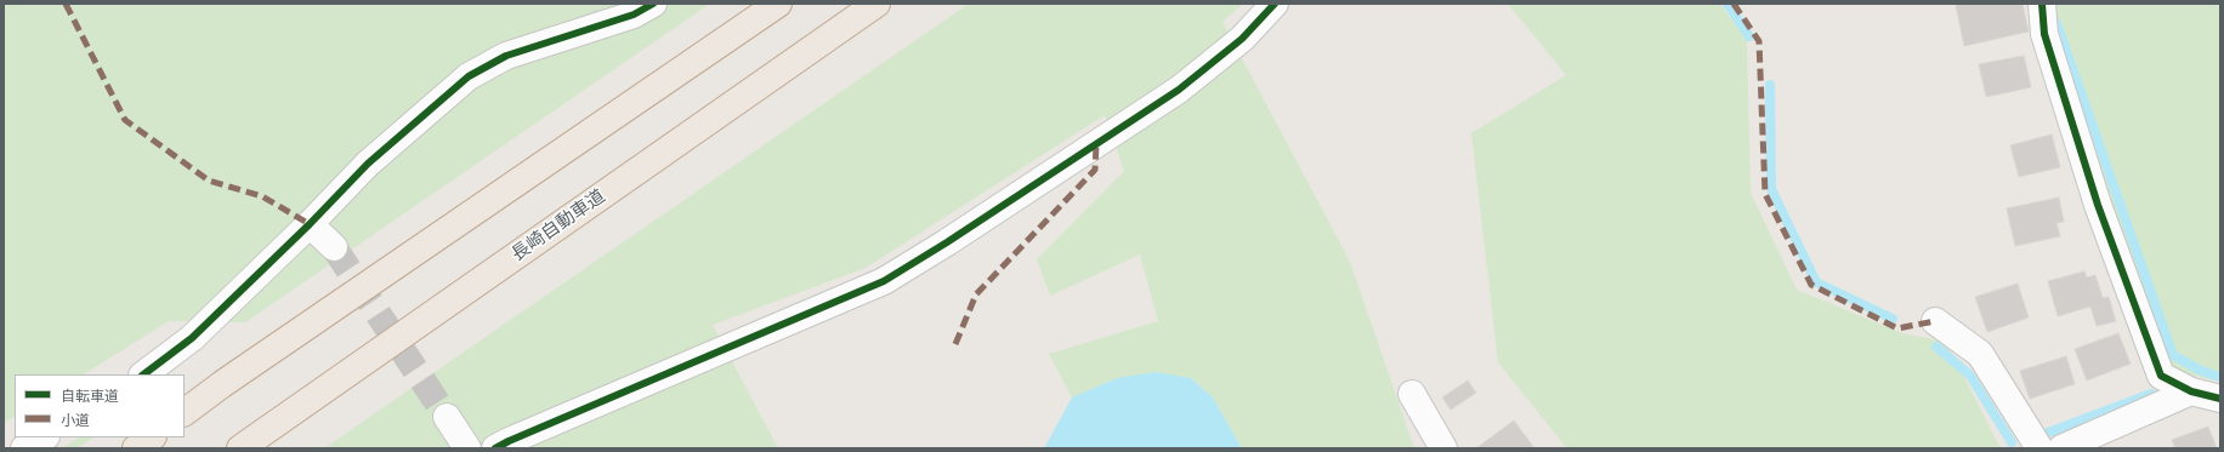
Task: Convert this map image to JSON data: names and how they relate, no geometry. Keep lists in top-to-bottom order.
{
  "streets": {
    "highway": ["長崎自動車道"]
  },
  "legend": ["自転車道", "小道"]
}
